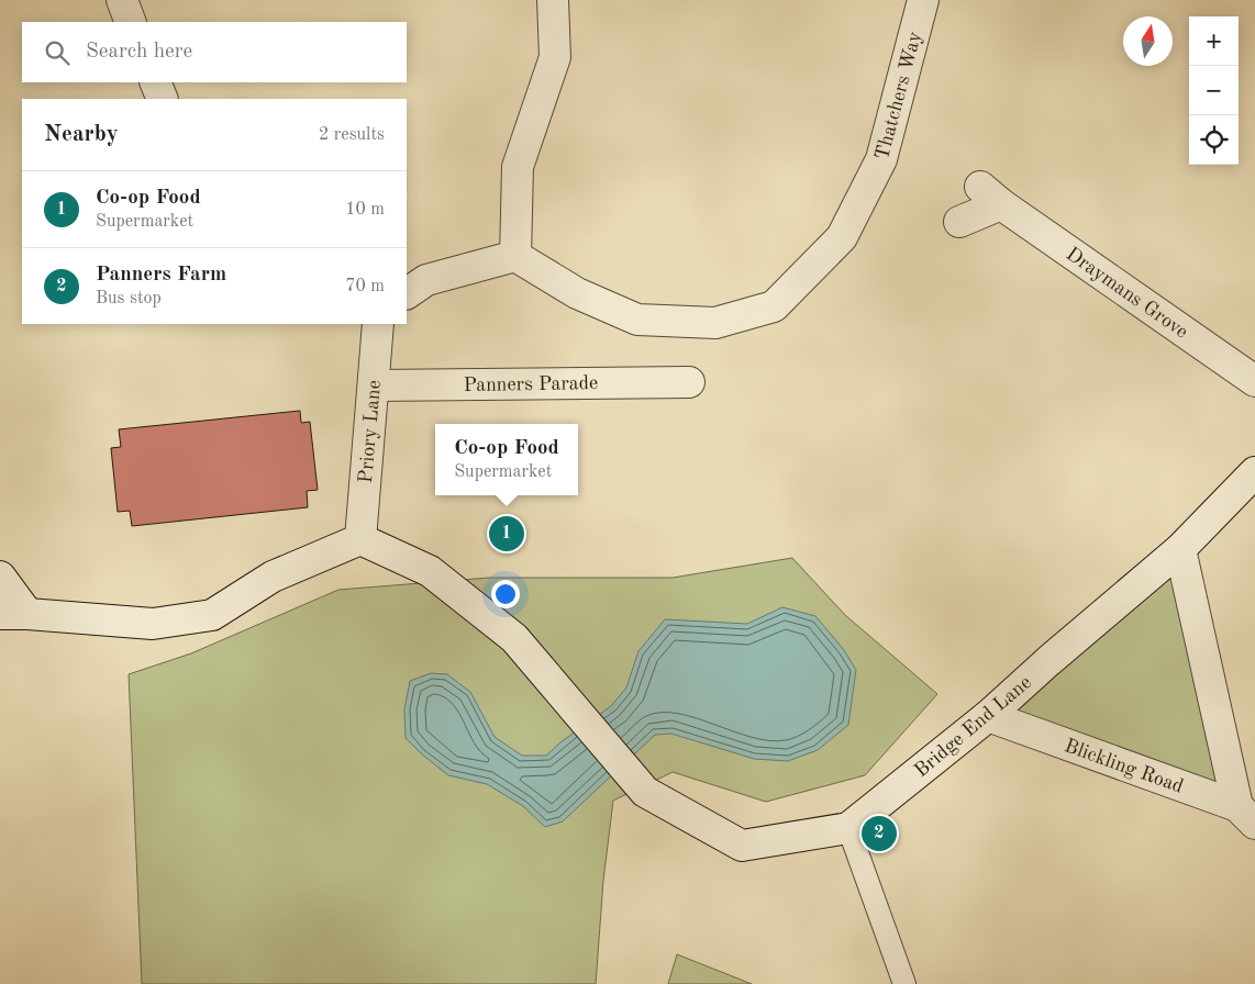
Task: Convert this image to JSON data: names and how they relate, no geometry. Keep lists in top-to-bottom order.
{
  "streets": {
    "street": [
      "Thatchers Way",
      "Draymans Grove",
      "Panners Parade",
      "Priory Lane",
      "Bridge End Lane",
      "Blickling Road"
    ]
  },
  "crossings": [
    ["Panners Parade", "Priory Lane"],
    ["Priory Lane", "Bridge End Lane"],
    ["Bridge End Lane", "Blickling Road"]
  ],
  "north": "top",
  "page": {
    "map_buttons": ["+", "−"],
    "search": "Search here",
    "heading": ["Nearby", "2 results"],
    "list": [
      {
        "mark": "1",
        "name": "Co-op Food",
        "note": "Supermarket",
        "value": "10 m"
      },
      {
        "mark": "2",
        "name": "Panners Farm",
        "note": "Bus stop",
        "value": "70 m"
      }
    ],
    "popup": ["Co-op Food", "Supermarket"],
    "pins": ["1", "2"]
  }
}
